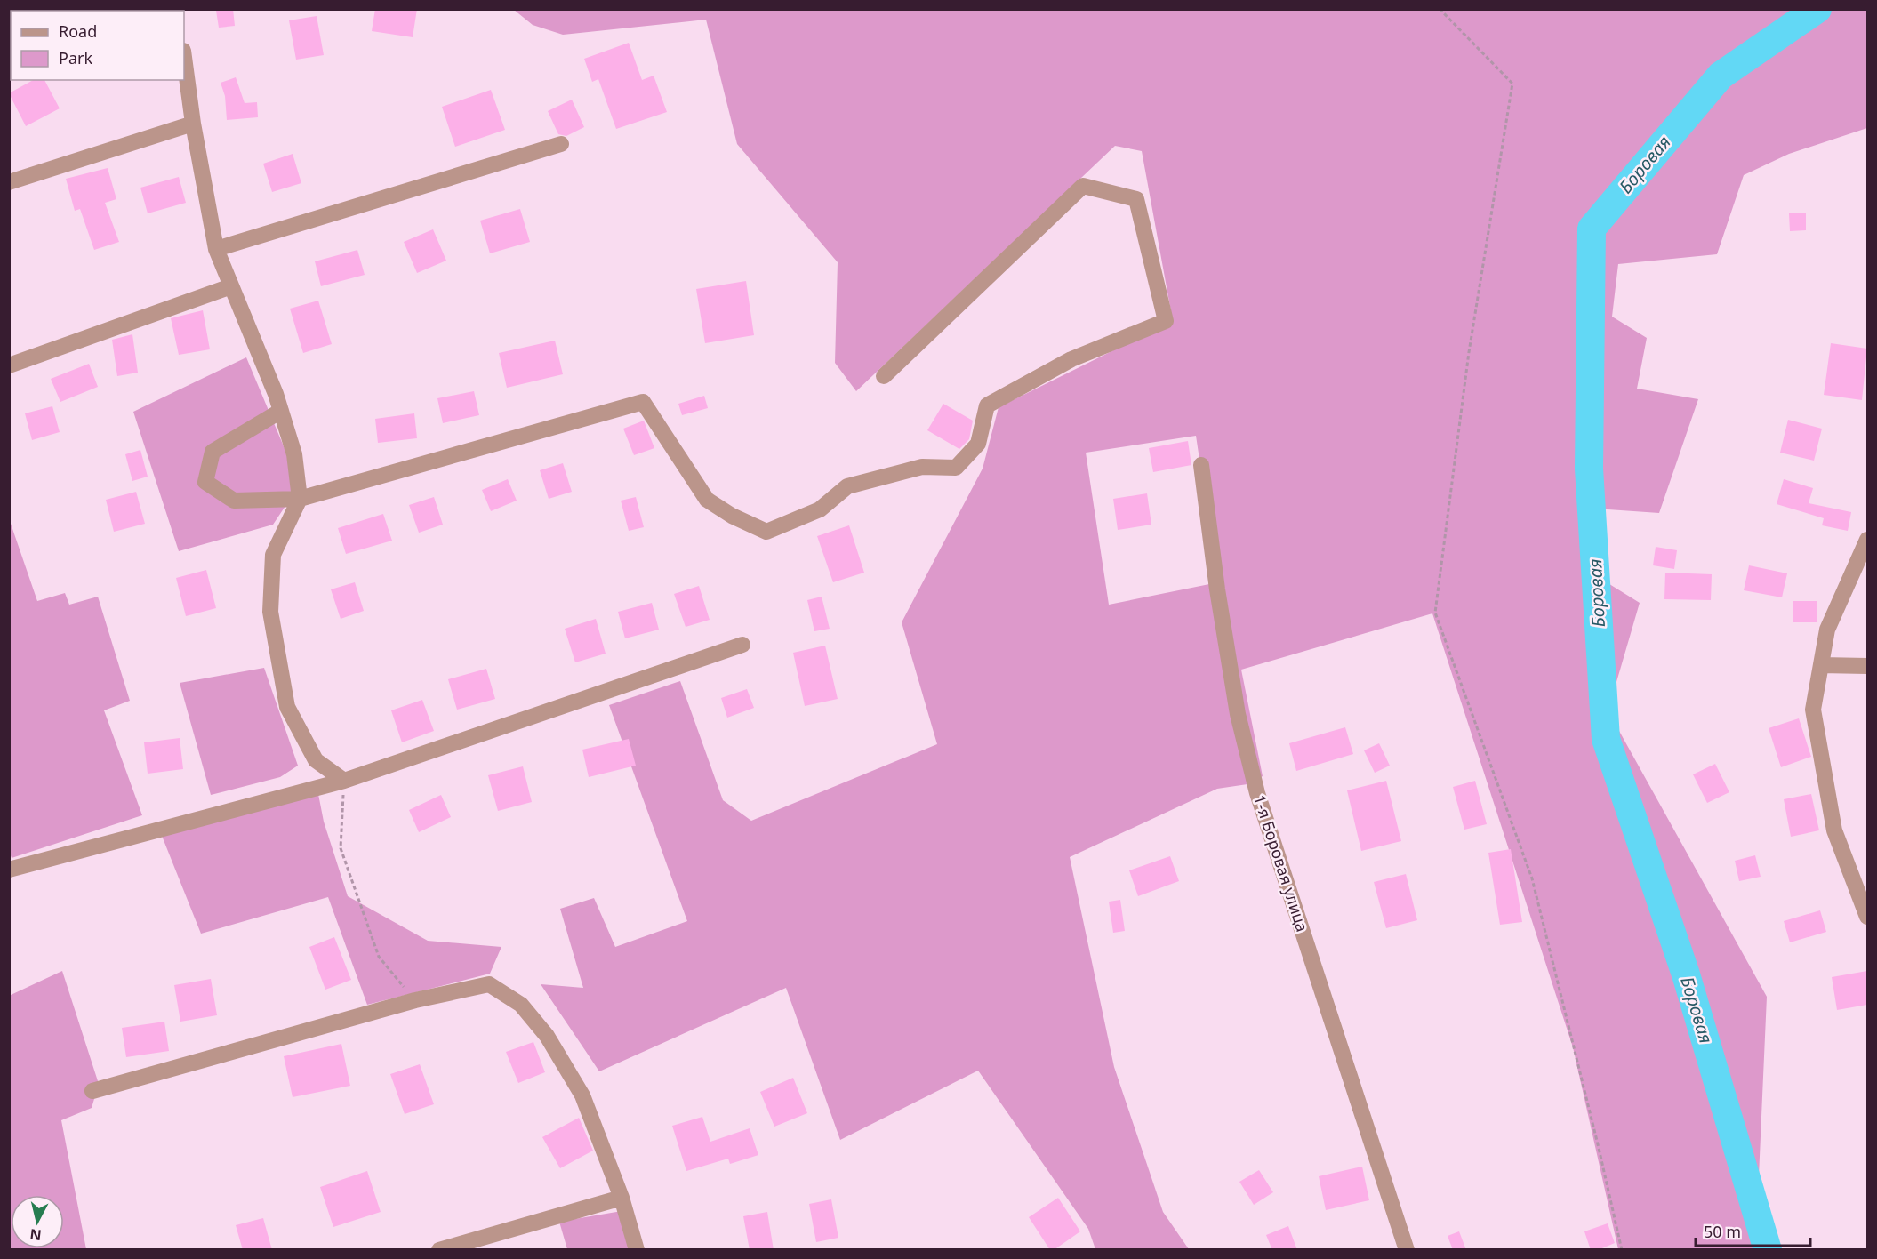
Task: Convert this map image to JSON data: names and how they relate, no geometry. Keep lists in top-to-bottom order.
{
  "streets": {
    "street": ["1-я Боровая улица"]
  },
  "water": ["Боровая"],
  "legend": ["Road", "Park"],
  "scale_bar": "50 m",
  "north": "bottom"
}
